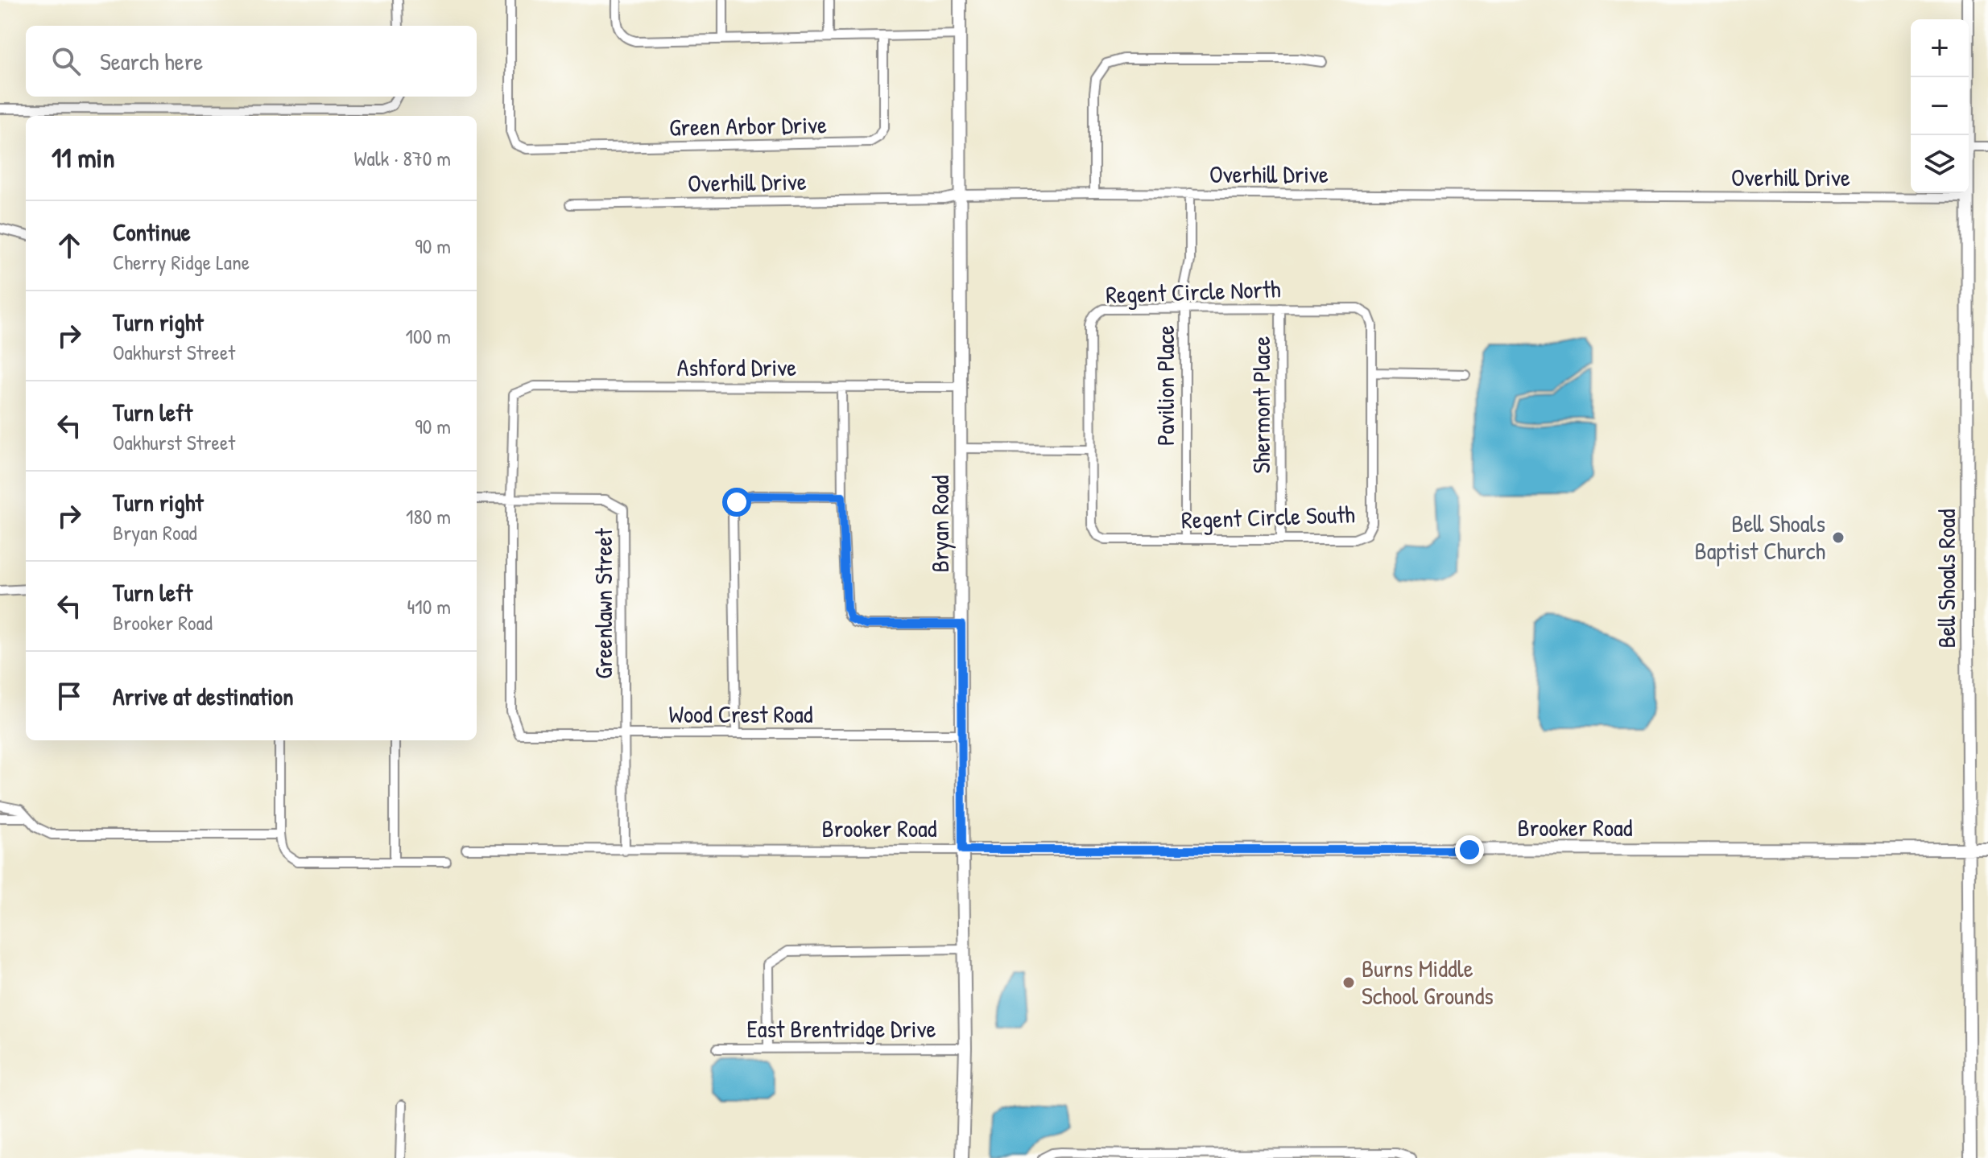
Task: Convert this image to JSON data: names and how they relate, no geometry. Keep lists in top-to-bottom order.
{
  "streets": {
    "street": [
      "Green Arbor Drive",
      "Overhill Drive",
      "Regent Circle North",
      "Ashford Drive",
      "Pavilion Place",
      "Shermont Place",
      "Regent Circle South",
      "Bryan Road",
      "Bell Shoals Road",
      "Greenlawn Street",
      "Wood Crest Road",
      "Brooker Road",
      "East Brentridge Drive"
    ]
  },
  "crossings": [
    ["Overhill Drive", "Pavilion Place"],
    ["Overhill Drive", "Bryan Road"],
    ["Overhill Drive", "Bell Shoals Road"],
    ["Regent Circle North", "Pavilion Place"],
    ["Regent Circle North", "Shermont Place"],
    ["Regent Circle North", "Regent Circle South"],
    ["Ashford Drive", "Bryan Road"],
    ["Ashford Drive", "Greenlawn Street"],
    ["Ashford Drive", "Wood Crest Road"],
    ["Pavilion Place", "Regent Circle South"],
    ["Shermont Place", "Regent Circle South"],
    ["Bryan Road", "Wood Crest Road"],
    ["Bryan Road", "Brooker Road"],
    ["Bryan Road", "East Brentridge Drive"],
    ["Bell Shoals Road", "Brooker Road"],
    ["Greenlawn Street", "Wood Crest Road"],
    ["Greenlawn Street", "Brooker Road"]
  ],
  "places": ["Bell Shoals Baptist Church", "Burns Middle School Grounds"],
  "page": {
    "map_buttons": ["+", "−"],
    "search": "Search here",
    "heading": ["11 min", "Walk · 870 m"],
    "list": [
      ["Continue", "Cherry Ridge Lane", "90 m"],
      ["Turn right", "Oakhurst Street", "100 m"],
      ["Turn left", "Oakhurst Street", "90 m"],
      ["Turn right", "Bryan Road", "180 m"],
      ["Turn left", "Brooker Road", "410 m"],
      "Arrive at destination"
    ]
  }
}
